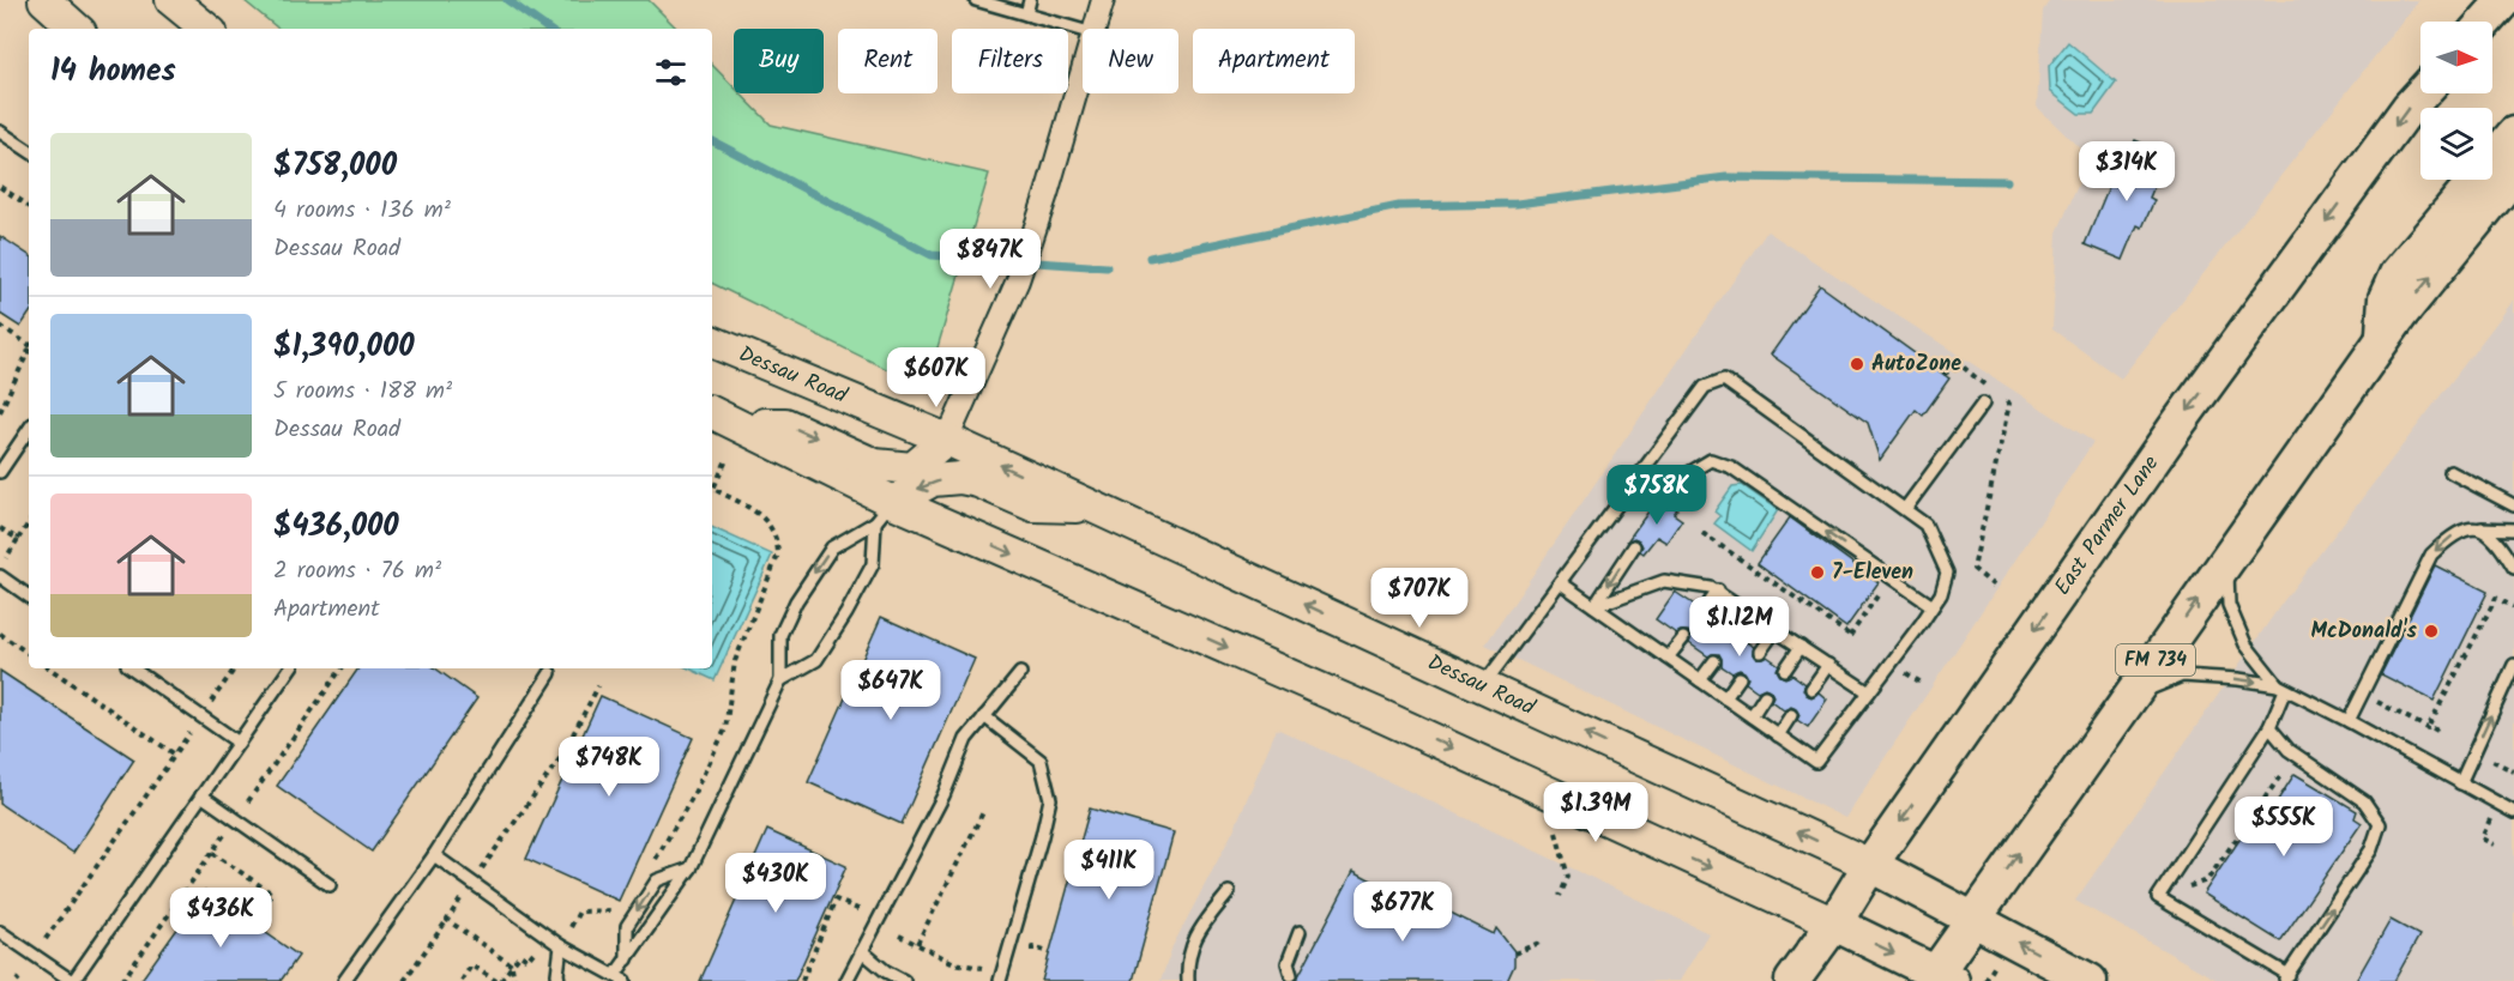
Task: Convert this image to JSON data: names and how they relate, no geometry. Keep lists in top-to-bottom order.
{
  "streets": {
    "main road": ["Dessau Road", "East Parmer Lane", "FM 734"]
  },
  "crossings": [
    ["Dessau Road", "East Parmer Lane"],
    ["Dessau Road", "FM 734"]
  ],
  "places": ["AutoZone", "7-Eleven", "McDonald's"],
  "north": "right",
  "page": {
    "chip": [
      "Buy",
      "Rent",
      "Filters",
      "New",
      "Apartment"
    ],
    "heading": "14 homes",
    "list": [
      {
        "name": "$758,000",
        "note": "4 rooms · 136 m² · Dessau Road"
      },
      {
        "name": "$1,390,000",
        "note": "5 rooms · 188 m² · Dessau Road"
      },
      {
        "name": "$436,000",
        "note": "2 rooms · 76 m² · Apartment"
      }
    ],
    "price": [
      "$314K",
      "$847K",
      "$607K",
      "$758K",
      "$707K",
      "$1.12M",
      "$647K",
      "$748K",
      "$1.39M",
      "$555K",
      "$411K",
      "$430K",
      "$677K",
      "$436K"
    ]
  }
}
